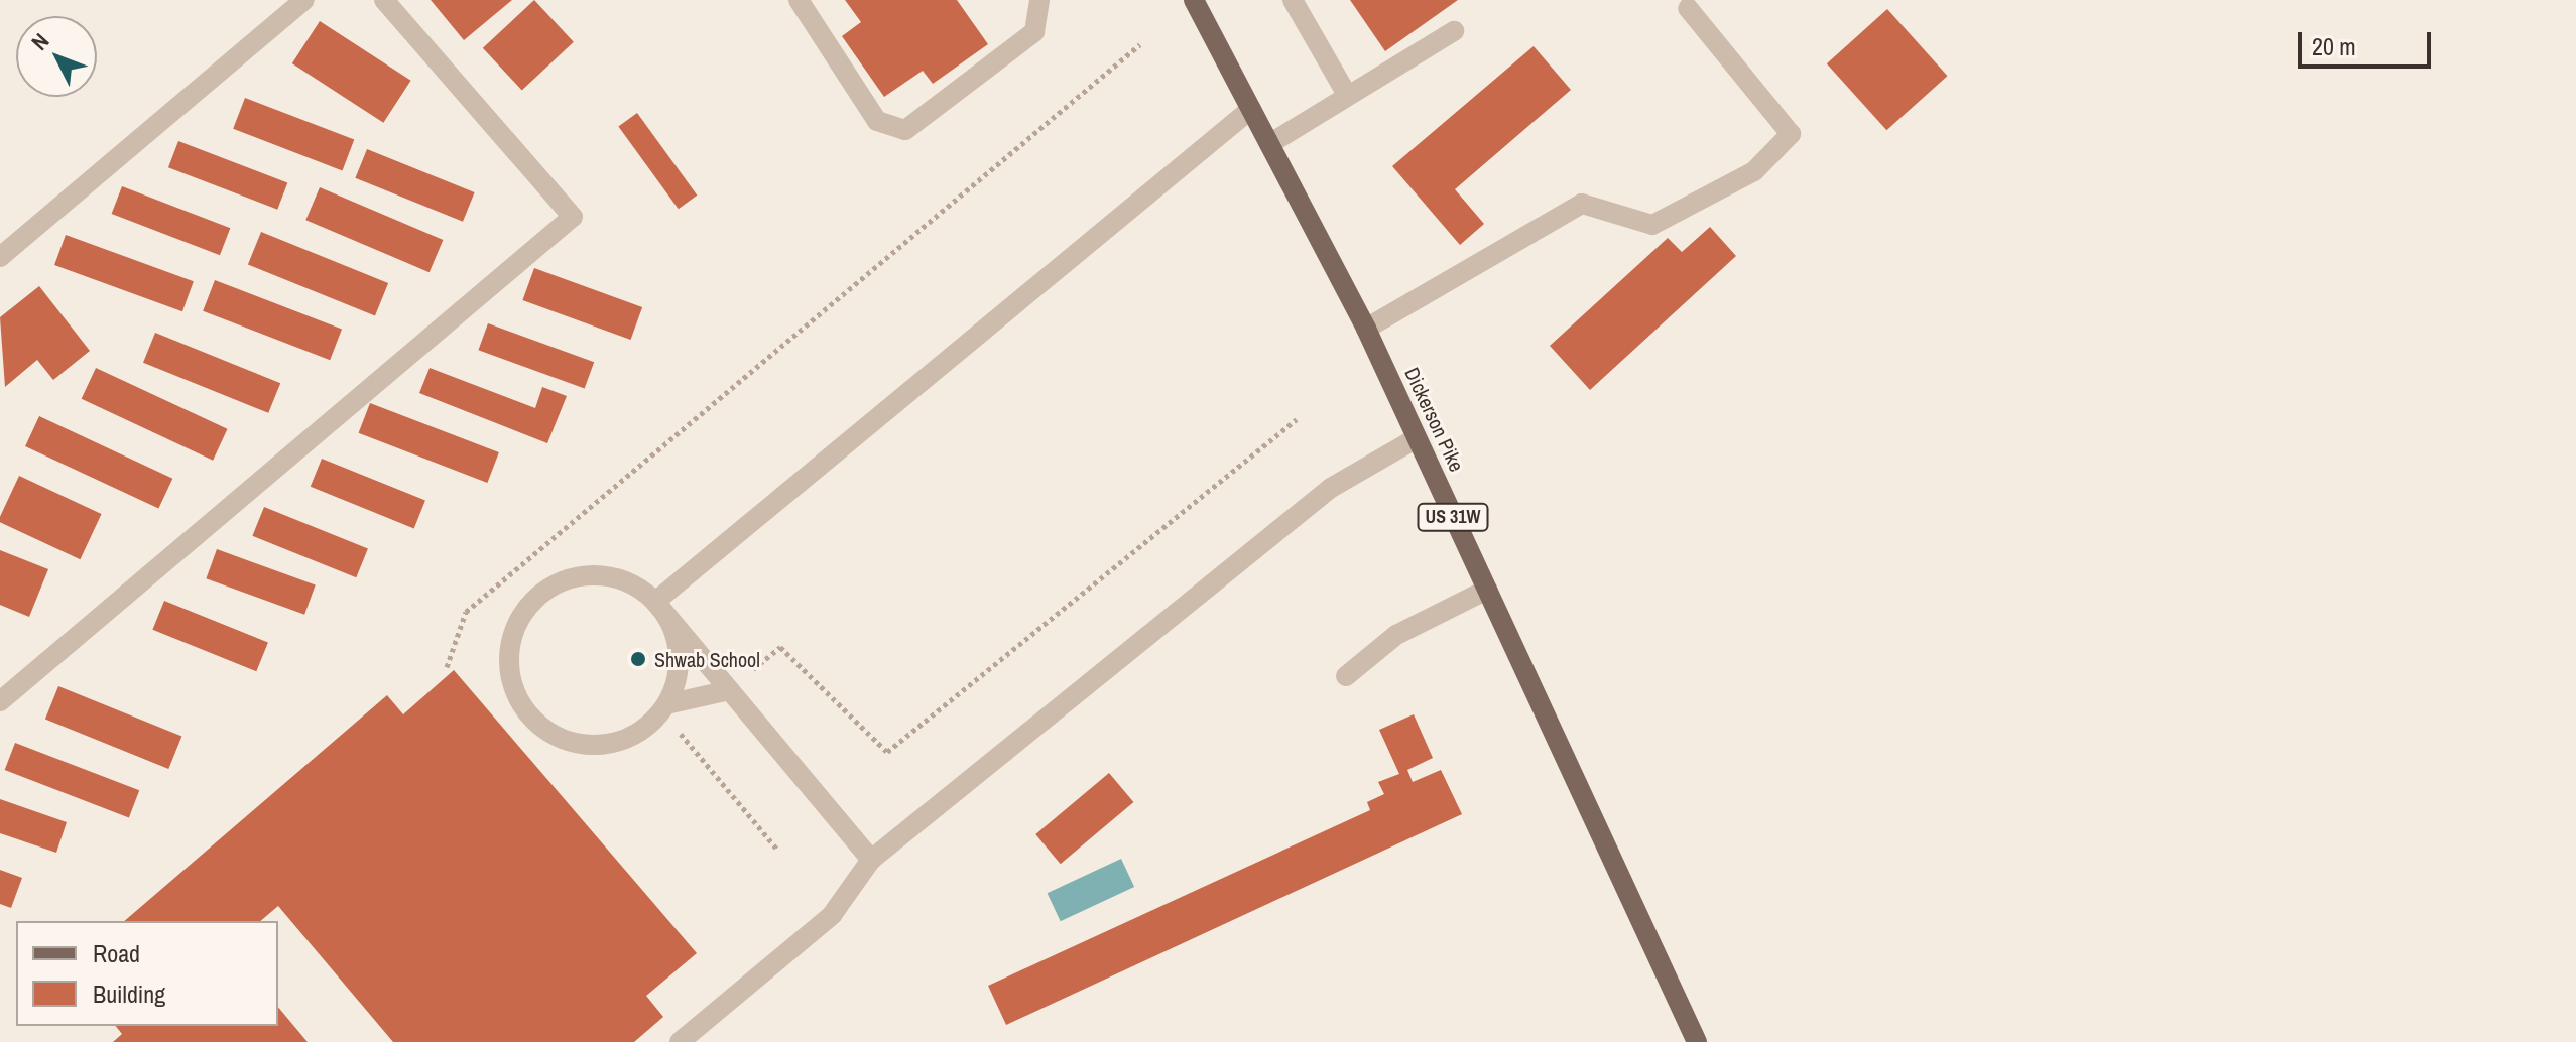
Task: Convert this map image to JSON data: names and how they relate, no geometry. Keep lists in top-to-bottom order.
{
  "streets": {
    "main road": ["Dickerson Pike", "US 31W"]
  },
  "places": ["Shwab School"],
  "legend": ["Road", "Building"],
  "scale_bar": "20 m",
  "north": "top left"
}
